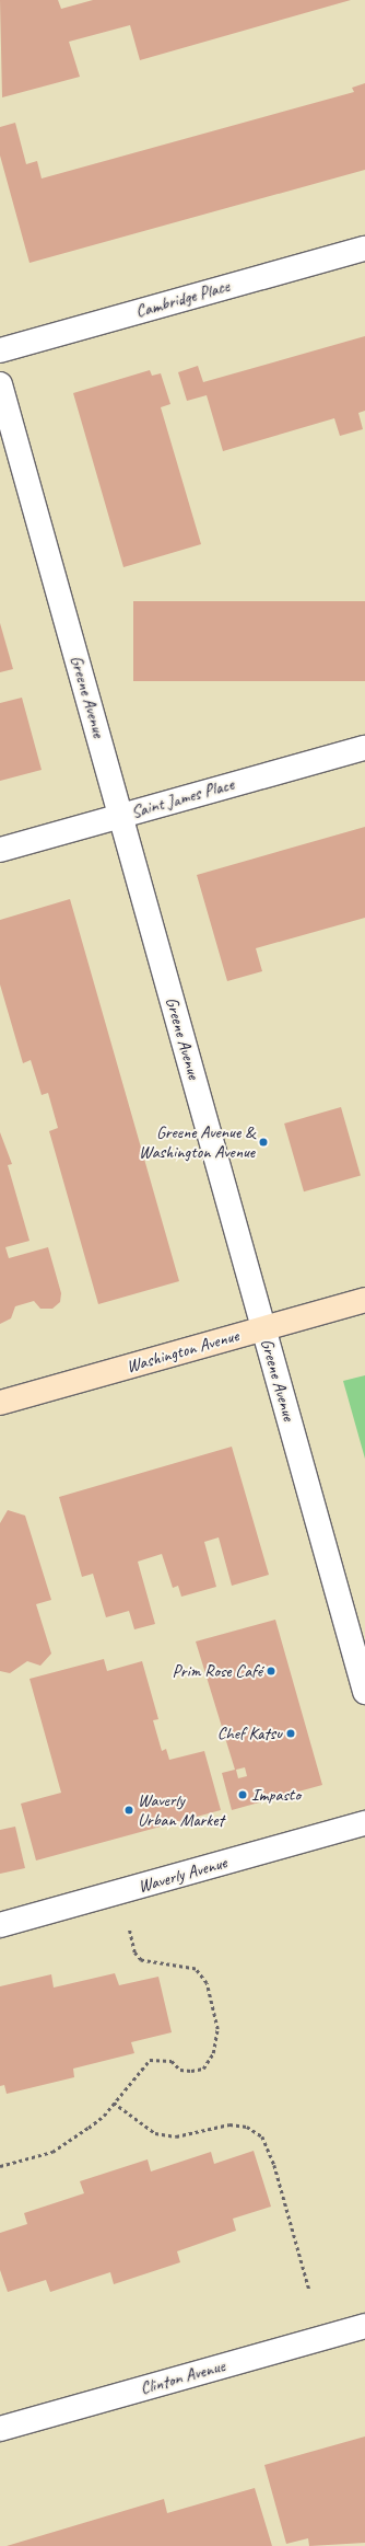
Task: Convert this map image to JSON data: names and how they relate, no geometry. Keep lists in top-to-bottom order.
{
  "streets": {
    "main road": ["Washington Avenue"],
    "street": [
      "Cambridge Place",
      "Greene Avenue",
      "Saint James Place",
      "Waverly Avenue",
      "Clinton Avenue"
    ]
  },
  "crossings": [
    ["Greene Avenue", "Saint James Place"],
    ["Greene Avenue", "Washington Avenue"]
  ],
  "places": [
    "Greene Avenue & Washington Avenue",
    "Prim Rose Café",
    "Chef Katsu",
    "Impasto",
    "Waverly Urban Market"
  ]
}
